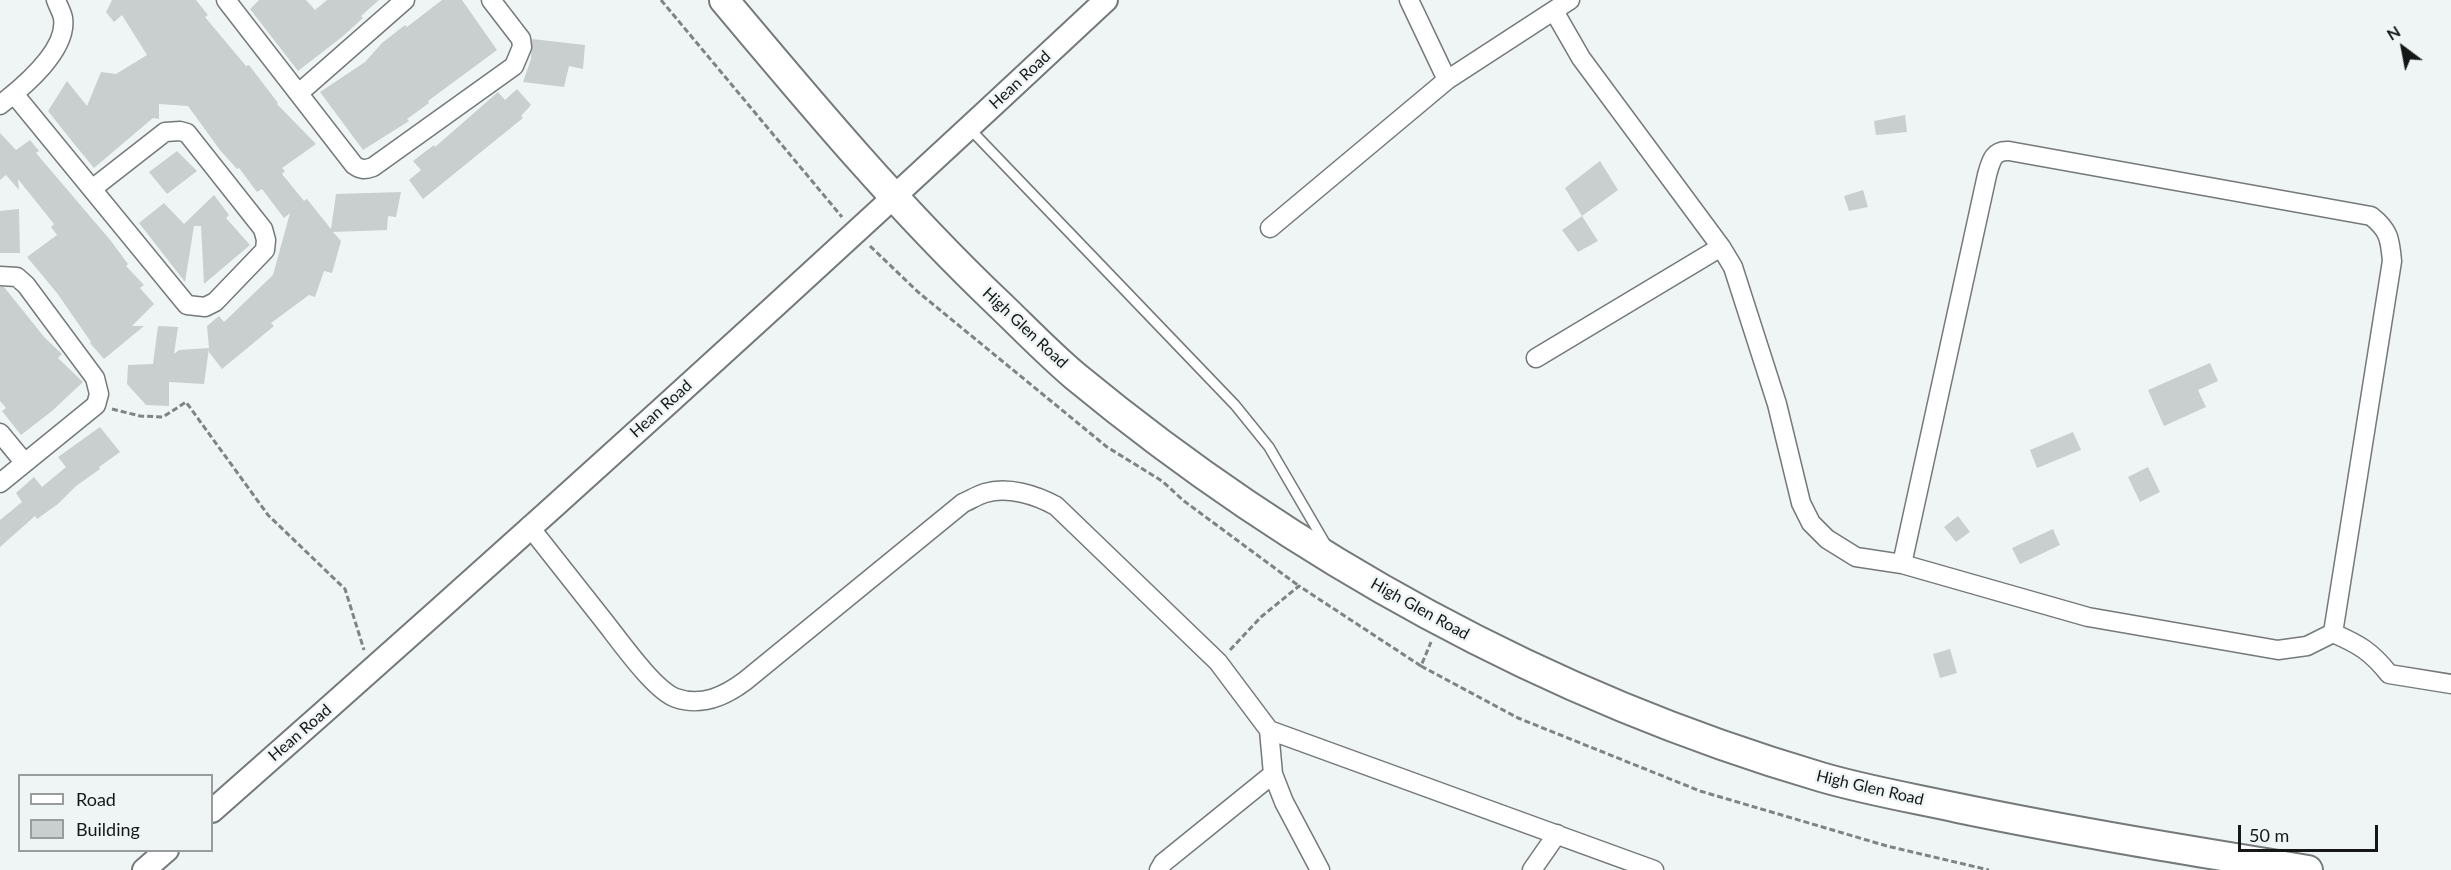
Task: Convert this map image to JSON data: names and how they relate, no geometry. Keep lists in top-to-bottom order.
{
  "streets": {
    "main road": ["High Glen Road"],
    "street": ["Hean Road"]
  },
  "crossings": [
    ["Hean Road", "High Glen Road"]
  ],
  "legend": ["Road", "Building"],
  "scale_bar": "50 m",
  "north": "top left"
}
